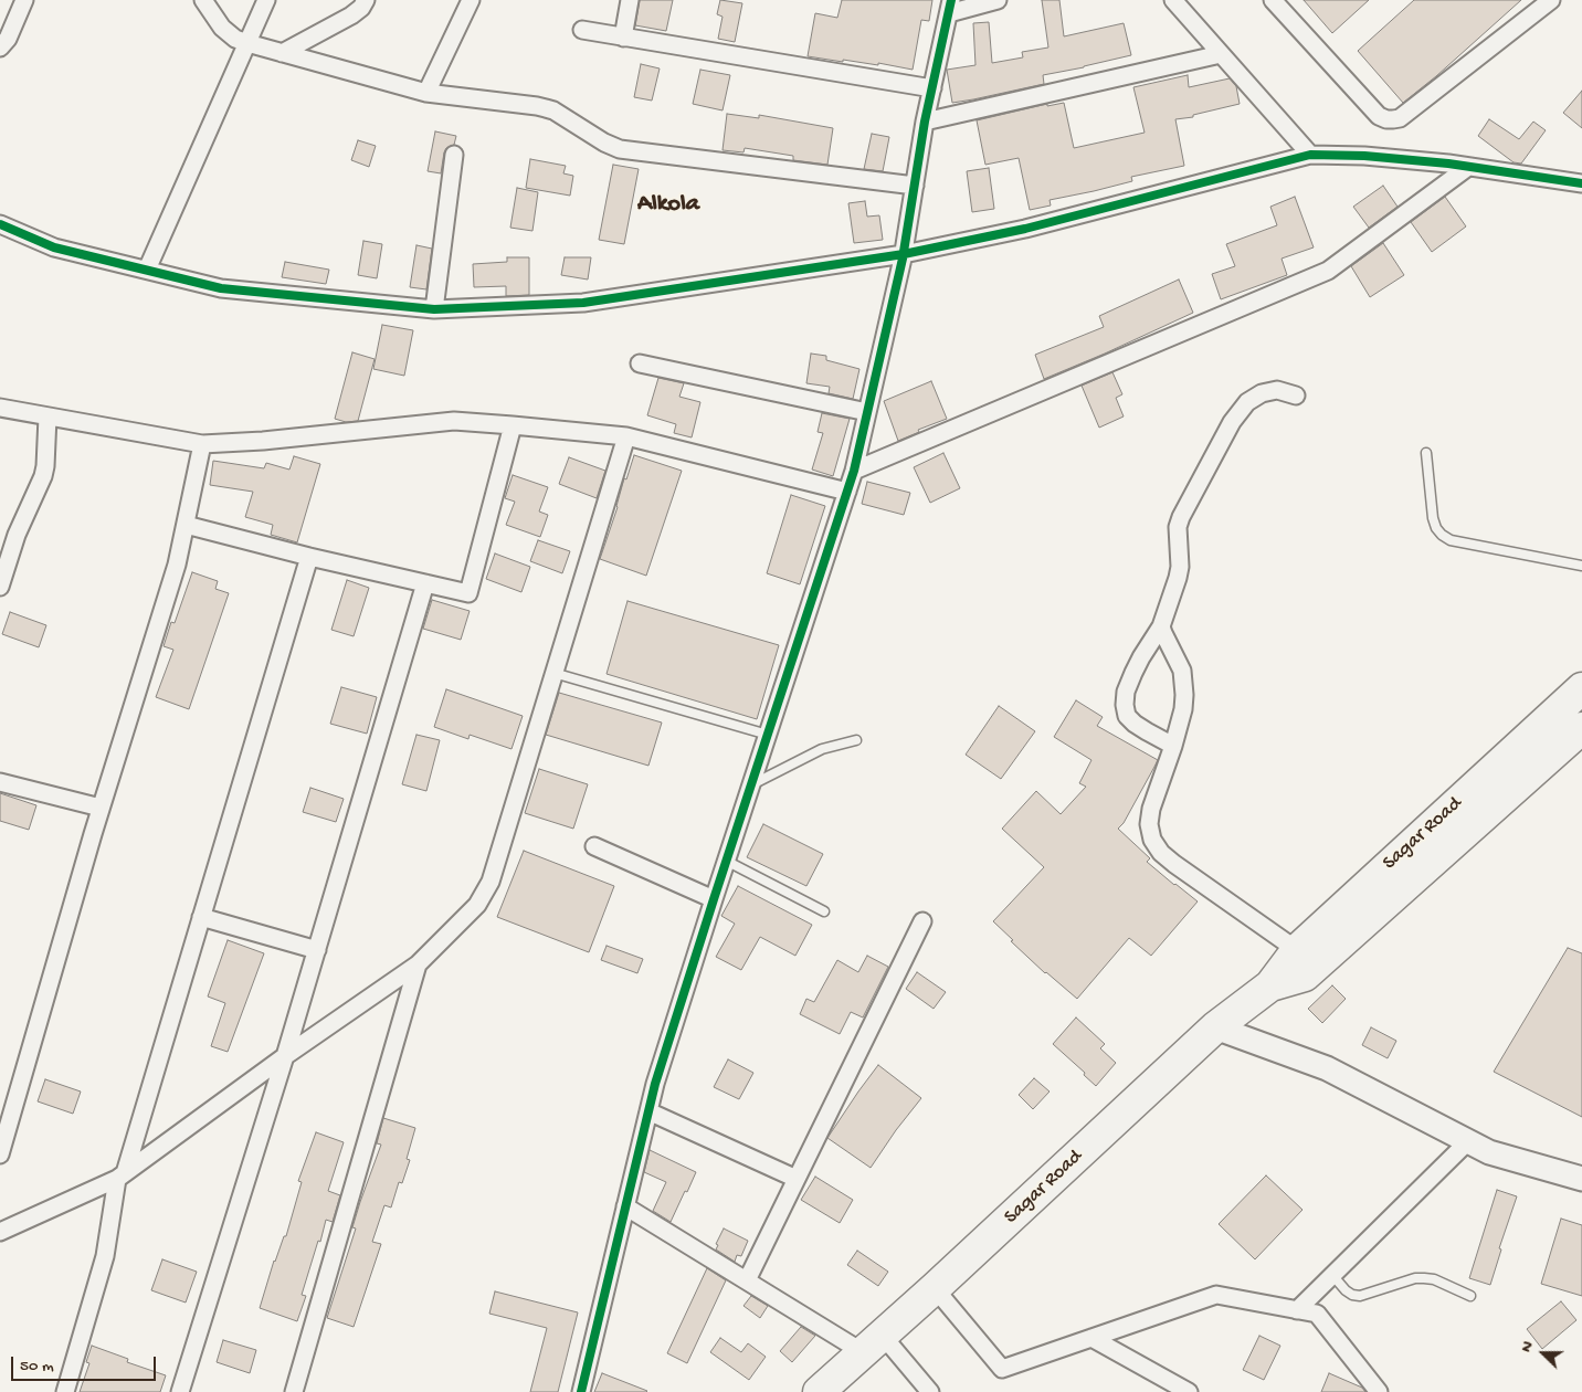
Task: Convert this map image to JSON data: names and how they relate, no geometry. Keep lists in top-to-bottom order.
{
  "streets": {
    "highway": ["Sagar Road"]
  },
  "districts": ["Alkola"],
  "scale_bar": "50 m",
  "north": "left"
}
